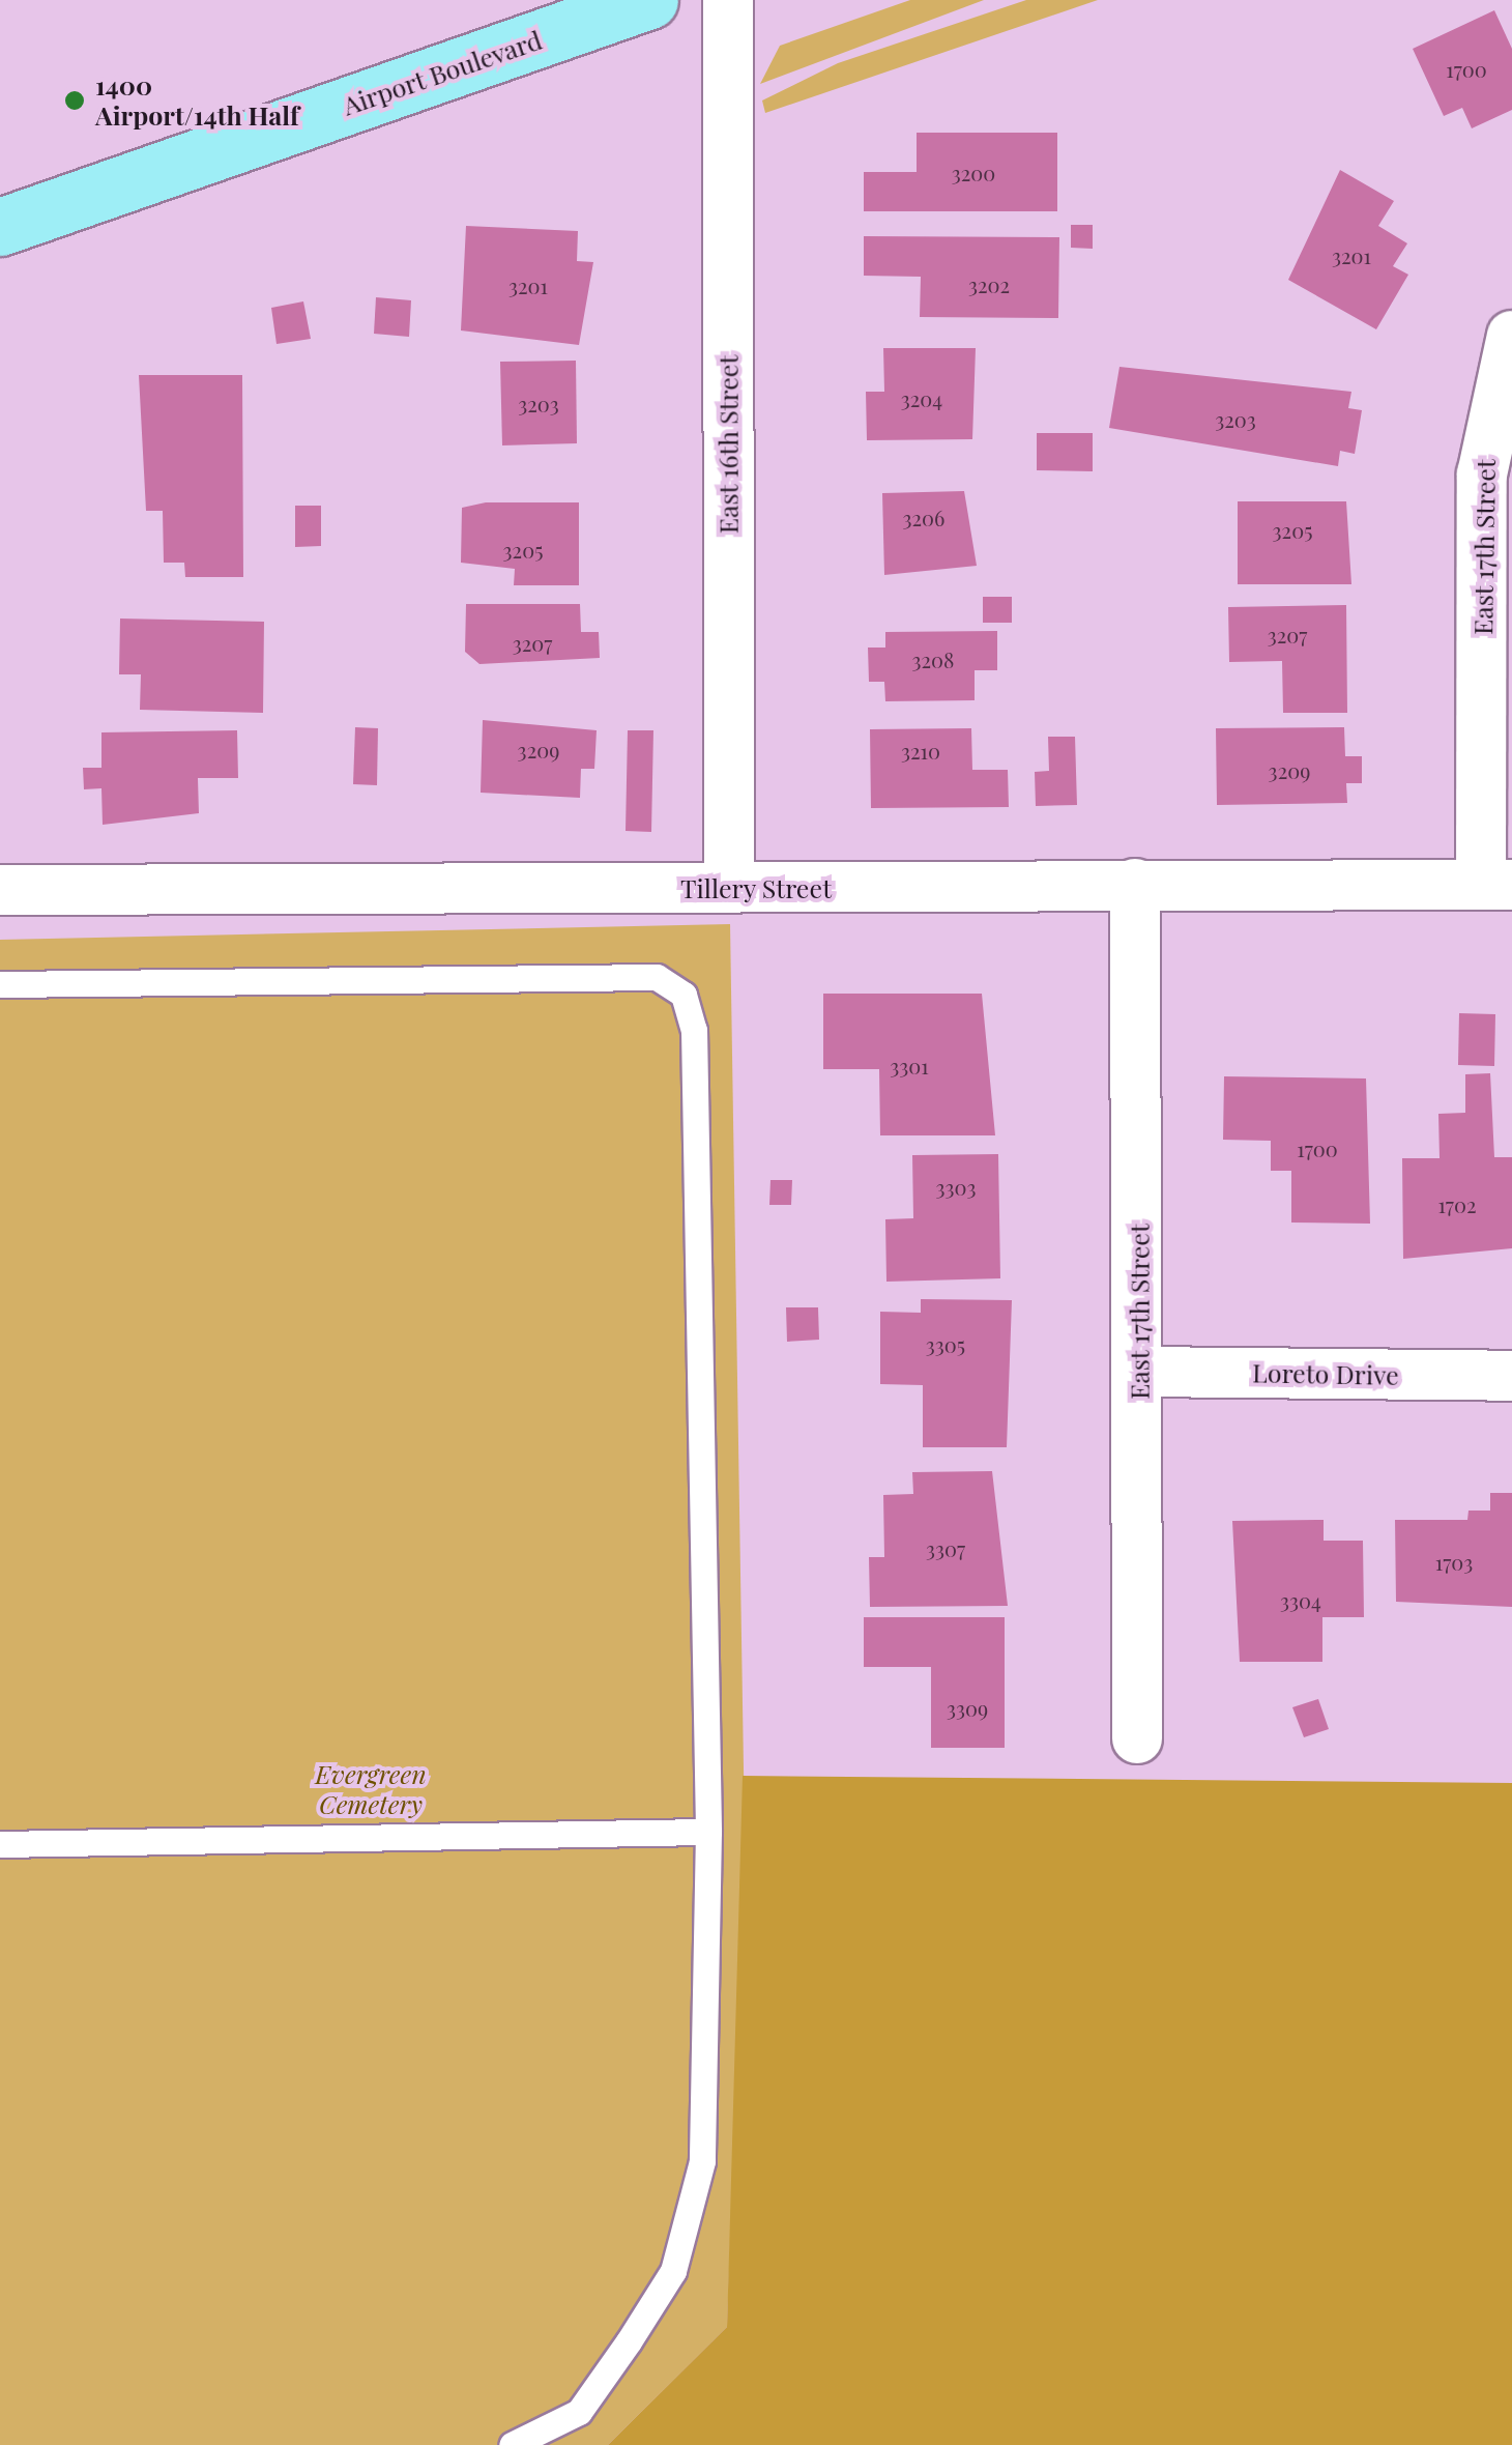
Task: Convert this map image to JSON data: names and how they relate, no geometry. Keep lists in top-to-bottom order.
{
  "streets": {
    "main road": ["Airport Boulevard"],
    "street": [
      "East 16th Street",
      "East 17th Street",
      "Tillery Street",
      "Loreto Drive"
    ]
  },
  "crossings": [
    ["East 16th Street", "Tillery Street"],
    ["East 17th Street", "Tillery Street"],
    ["East 17th Street", "Loreto Drive"]
  ],
  "parks": ["Evergreen Cemetery"],
  "places": ["1400 Airport/14th Half"],
  "house_numbers": [
    "1700",
    "3200",
    "3201",
    "3202",
    "3201",
    "3204",
    "3203",
    "3203",
    "3206",
    "3205",
    "3205",
    "3207",
    "3207",
    "3208",
    "3209",
    "3210",
    "3209",
    "3301",
    "1700",
    "3303",
    "1702",
    "3305",
    "3307",
    "1703",
    "3304",
    "3309"
  ]
}
